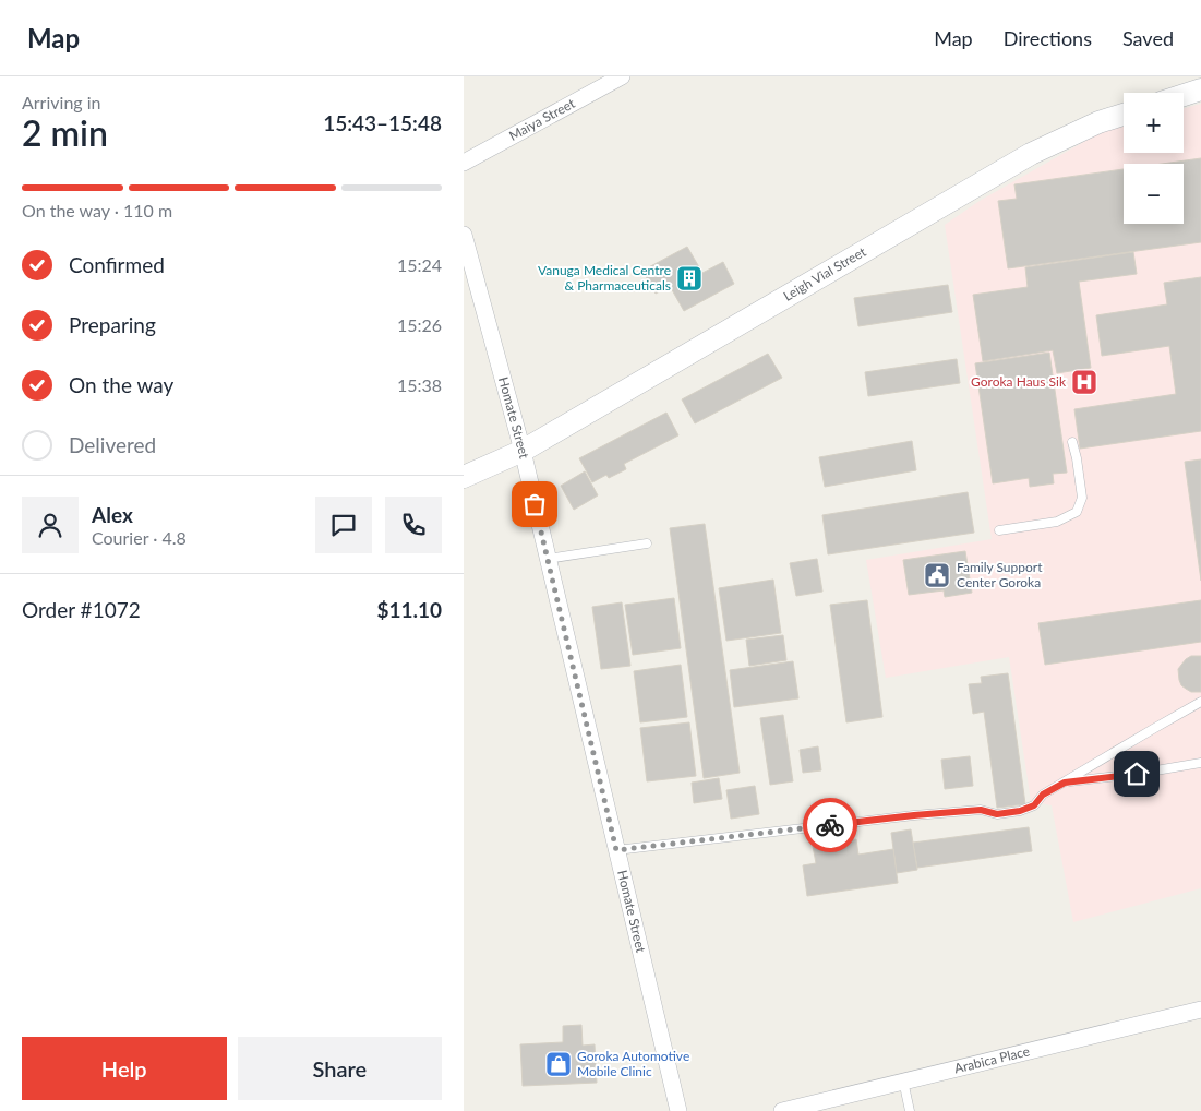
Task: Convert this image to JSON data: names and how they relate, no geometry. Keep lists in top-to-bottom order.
{
  "streets": {
    "street": [
      "Maiya Street",
      "Leigh Vial Street",
      "Homate Street",
      "Arabica Place"
    ]
  },
  "crossings": [
    ["Leigh Vial Street", "Homate Street"]
  ],
  "places": {
    "building": ["Vanuga Medical Centre & Pharmaceuticals"],
    "hospital": ["Goroka Haus Sik"],
    "public building": ["Family Support Center Goroka"],
    "shop": ["Goroka Automotive Mobile Clinic"]
  },
  "page": {
    "header": "Map",
    "nav": ["Map", "Directions", "Saved"],
    "heading": ["2 min", "Arriving in", "15:43–15:48"],
    "panel": [
      "Alex",
      "Courier · 4.8",
      "Order #1072",
      "$11.10"
    ],
    "map_buttons": ["+", "−"],
    "bar": "On the way · 110 m",
    "list": [
      ["Confirmed", "15:24"],
      ["Preparing", "15:26"],
      ["On the way", "15:38"],
      "Delivered"
    ],
    "buttons": ["Help", "Share"]
  }
}
